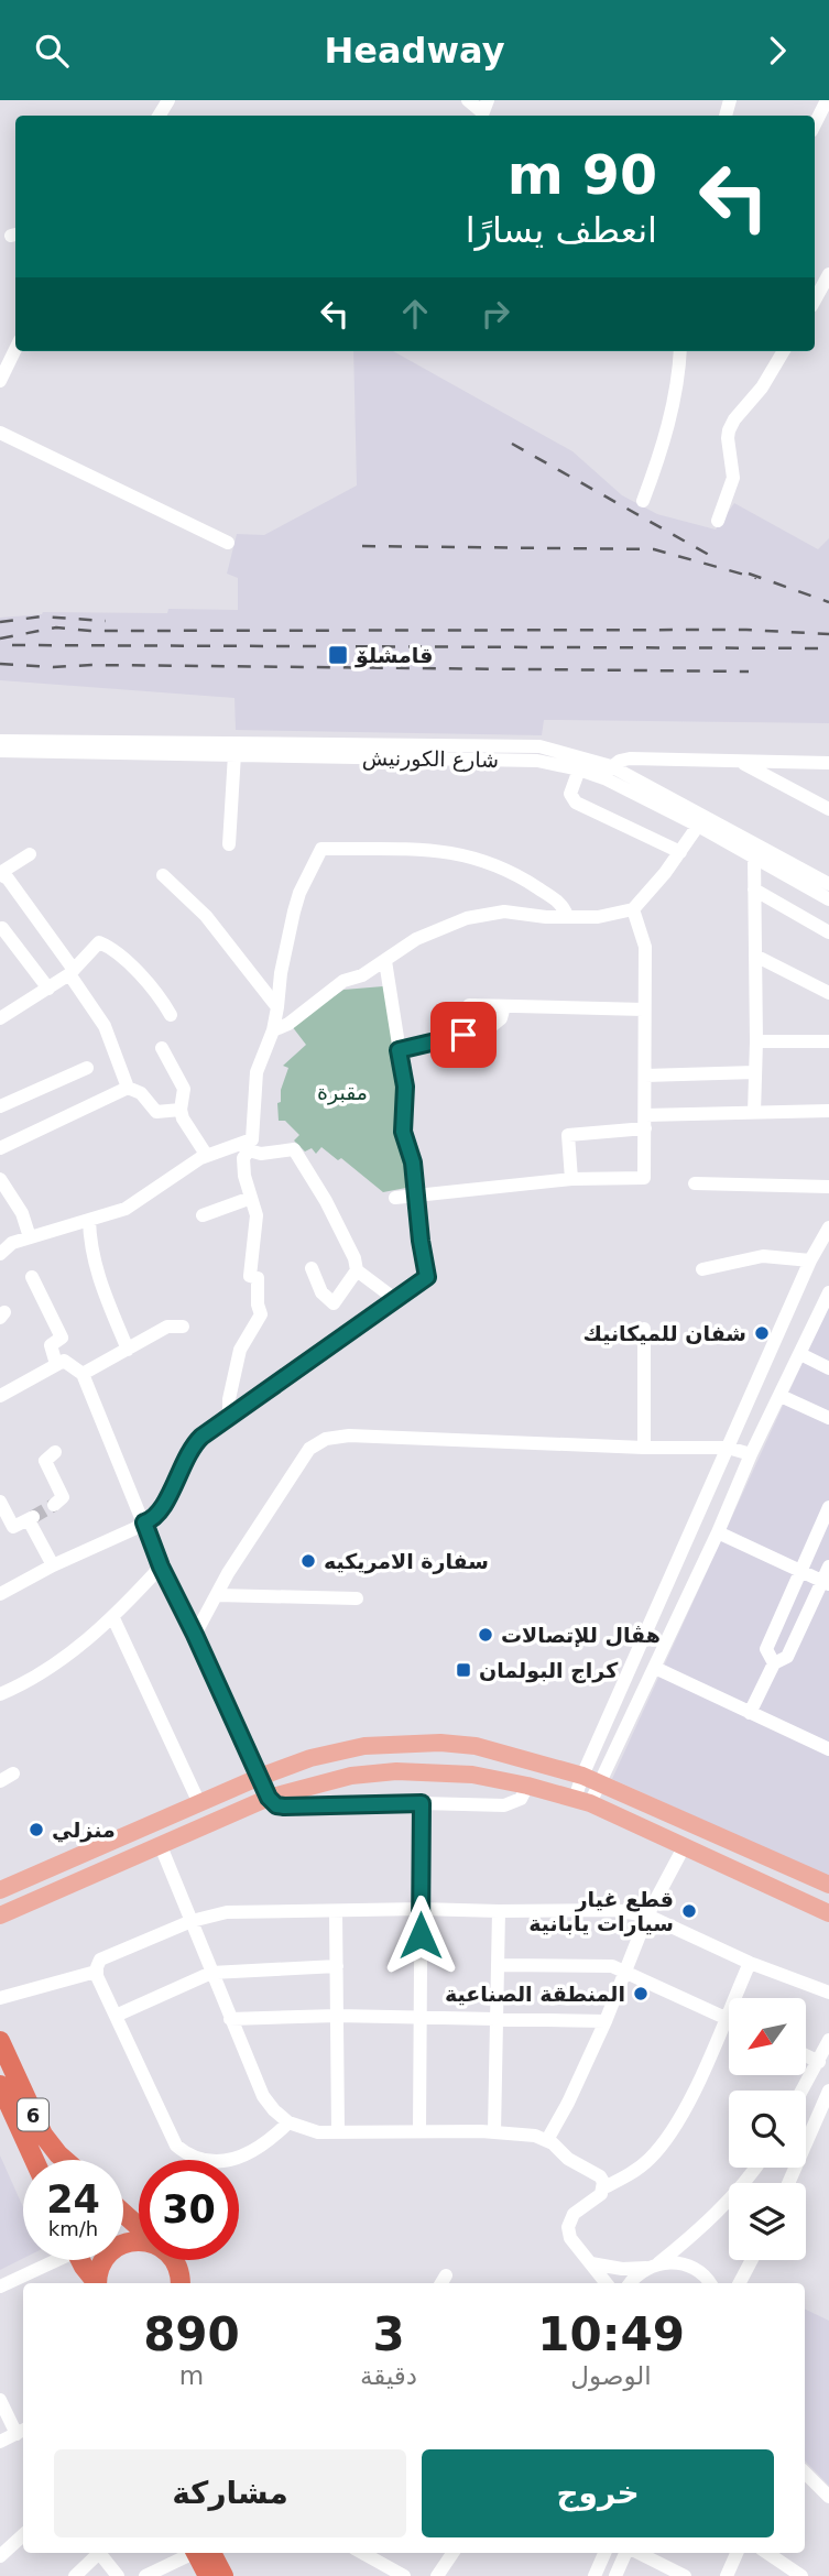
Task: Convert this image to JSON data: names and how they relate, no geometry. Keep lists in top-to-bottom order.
{
  "streets": {
    "highway": ["6"],
    "street": ["شارع الكورنيش"]
  },
  "parks": ["مقبرة"],
  "places": {
    "transit": ["قامشلۆ", "كراج البولمان"],
    "other": [
      "شفان للميكانيك",
      "سفارة الامريكيه",
      "هڤال للإتصالات",
      "منزلي",
      "قطع غيار سيارات يابانية",
      "المنطقة الصناعية"
    ]
  },
  "north": "bottom left",
  "page": {
    "header": "Headway",
    "turn": ["90 m", "انعطف يسارًا"],
    "speed": "24 km/h",
    "limit": "30",
    "eta": [
      "10:49",
      "الوصول",
      "3",
      "دقيقة",
      "890",
      "m"
    ],
    "buttons": ["خروج", "مشاركة"]
  }
}
